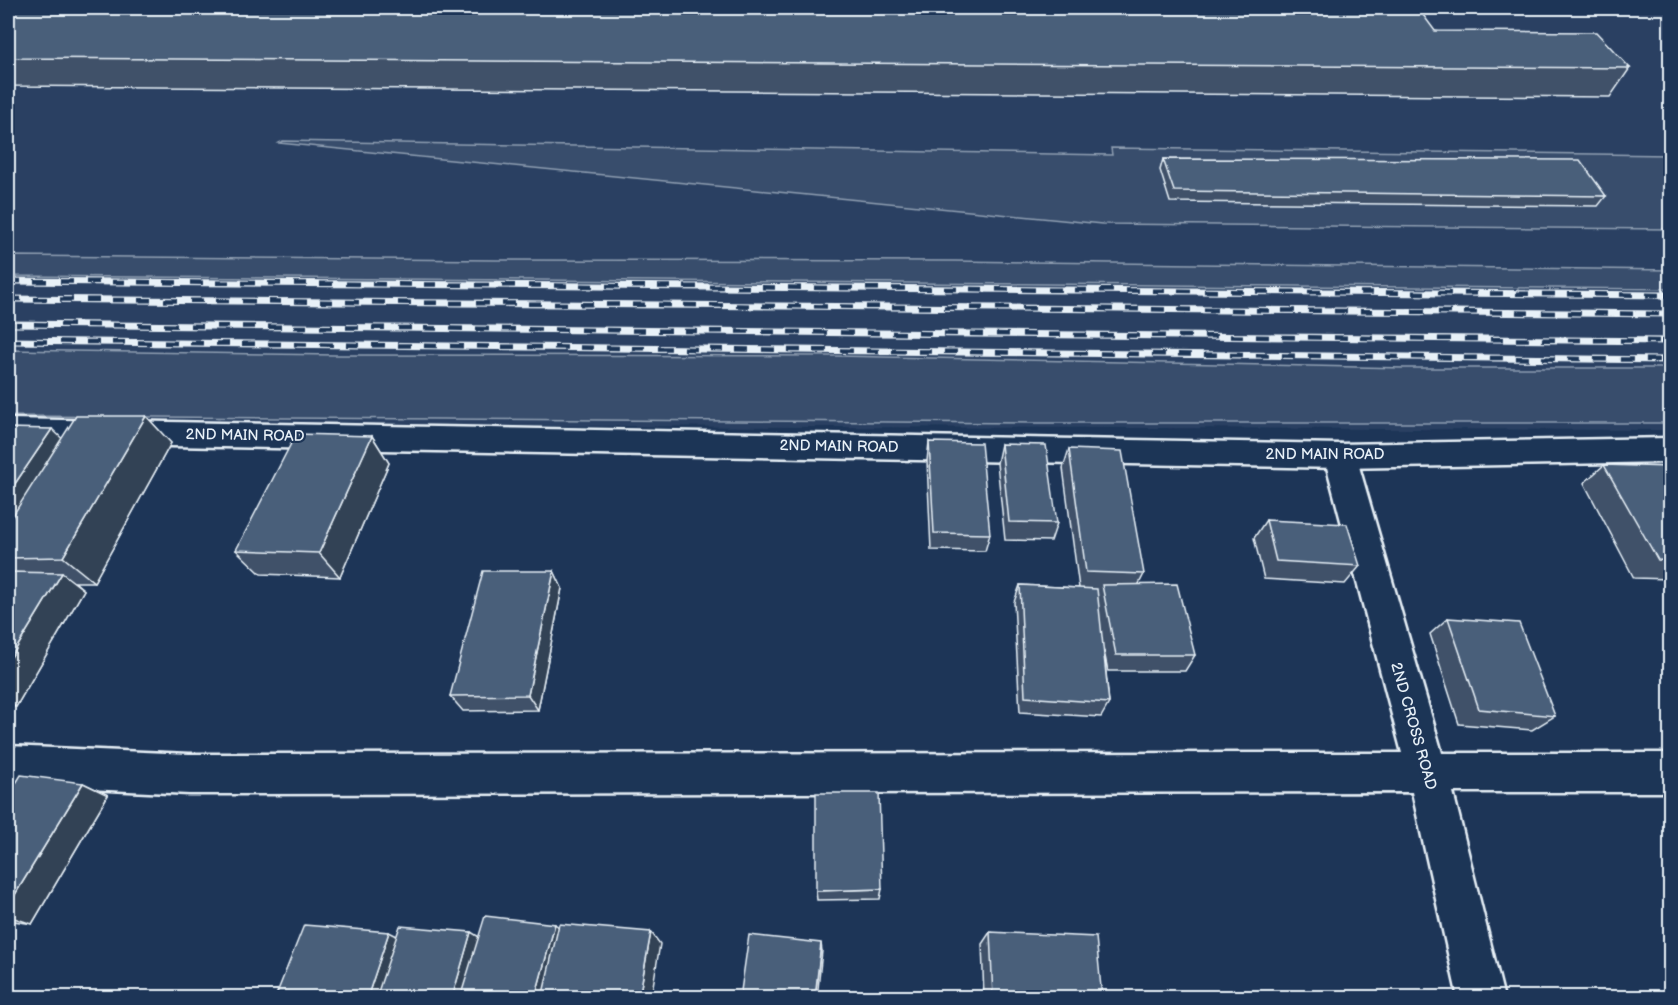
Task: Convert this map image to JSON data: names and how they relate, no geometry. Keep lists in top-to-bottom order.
{
  "streets": {
    "street": ["2ND MAIN ROAD", "2ND CROSS ROAD"]
  },
  "crossings": [
    ["2ND MAIN ROAD", "2ND CROSS ROAD"]
  ]
}
